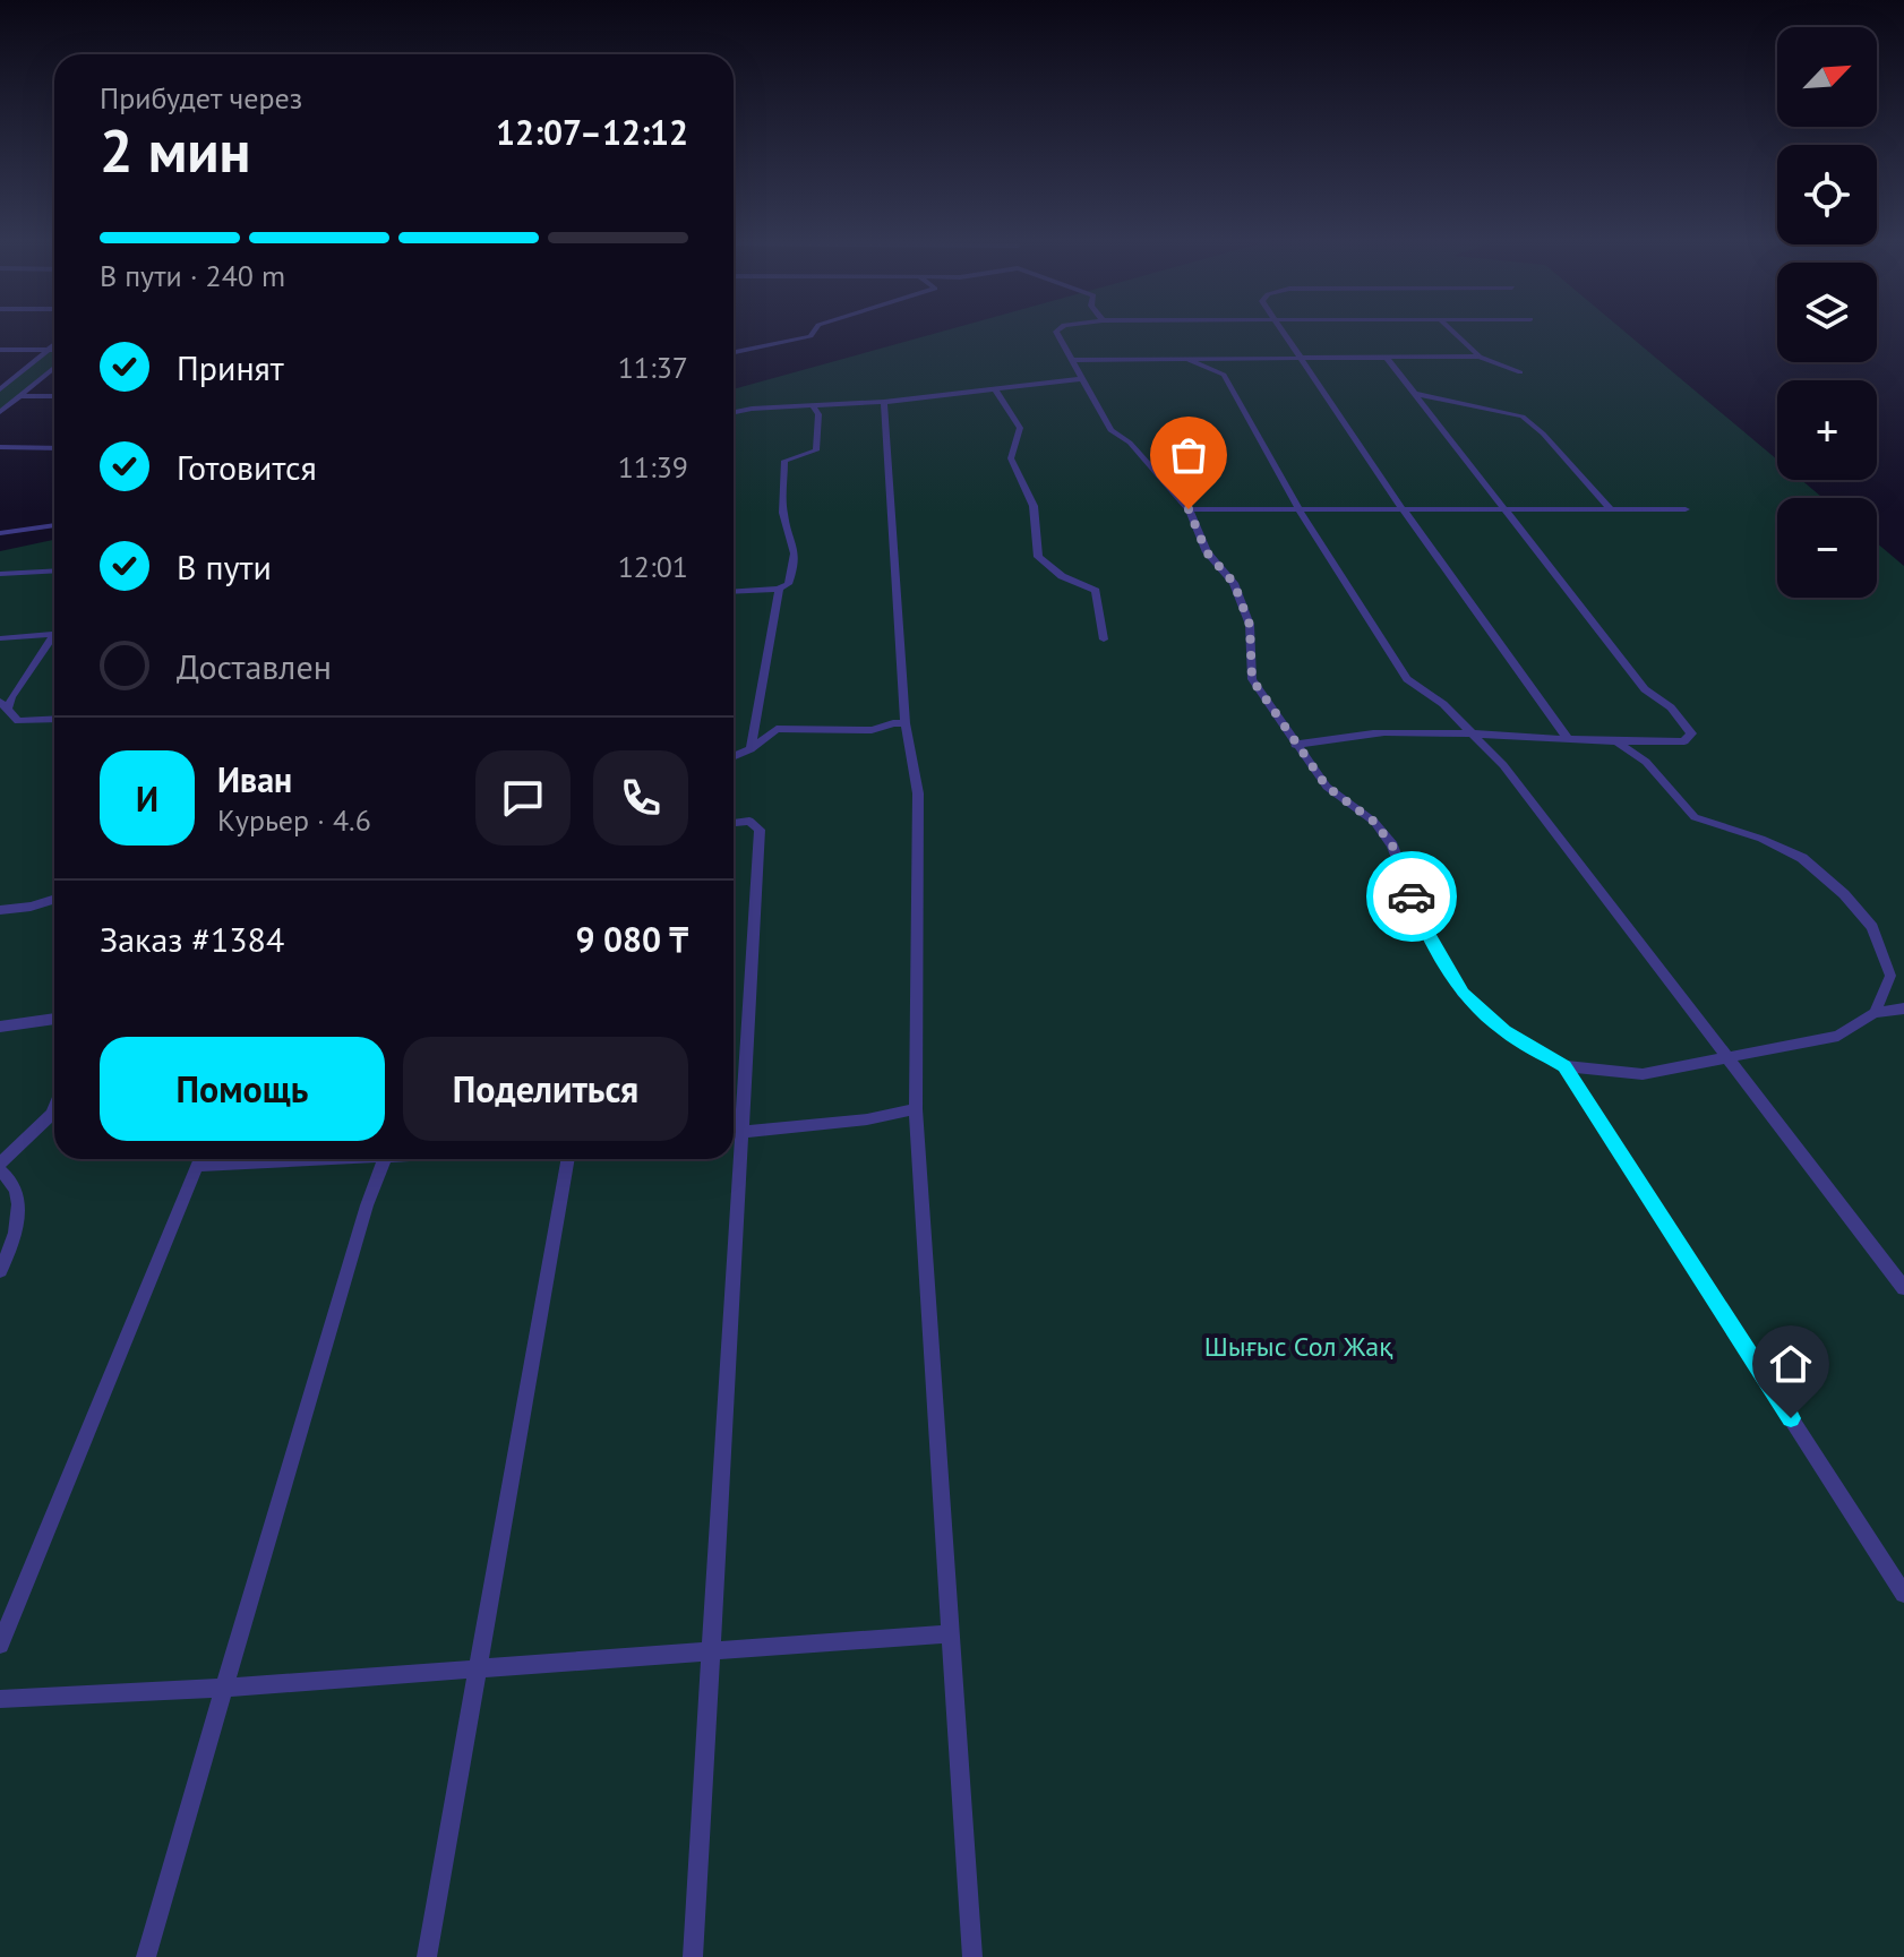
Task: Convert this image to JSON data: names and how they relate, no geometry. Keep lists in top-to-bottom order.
{
  "parks": ["Шығыс Сол Жақ"],
  "north": "top right",
  "page": {
    "map_buttons": ["+", "−"],
    "heading": ["2 мин", "Прибудет через", "12:07–12:12"],
    "panel": [
      "Иван",
      "Курьер · 4.6",
      "Заказ #1384",
      "9 080 ₸"
    ],
    "bar": "В пути · 240 m",
    "list": [
      ["Принят", "11:37"],
      ["Готовится", "11:39"],
      ["В пути", "12:01"],
      "Доставлен"
    ],
    "round": "И",
    "buttons": ["Помощь", "Поделиться"]
  }
}
